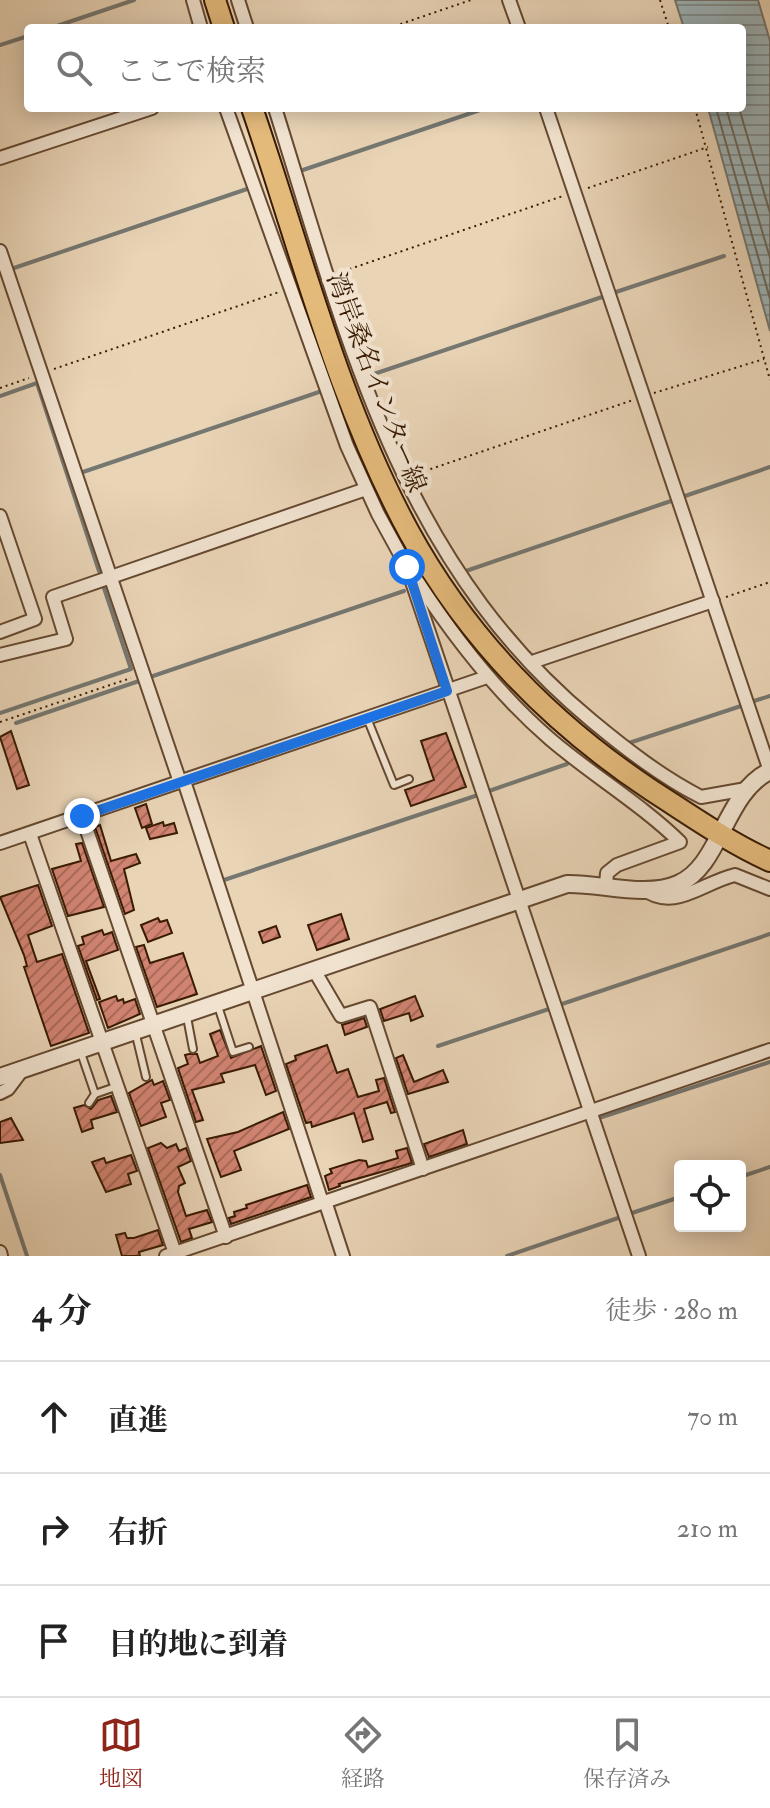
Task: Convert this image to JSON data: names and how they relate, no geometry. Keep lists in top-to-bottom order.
{
  "streets": {
    "main road": ["湾岸桑名インター線"]
  },
  "page": {
    "search": "ここで検索",
    "heading": ["4 分", "徒歩 · 280 m"],
    "list": [
      ["直進", "70 m"],
      ["右折", "210 m"],
      "目的地に到着"
    ],
    "nav": ["地図", "経路", "保存済み"]
  }
}
